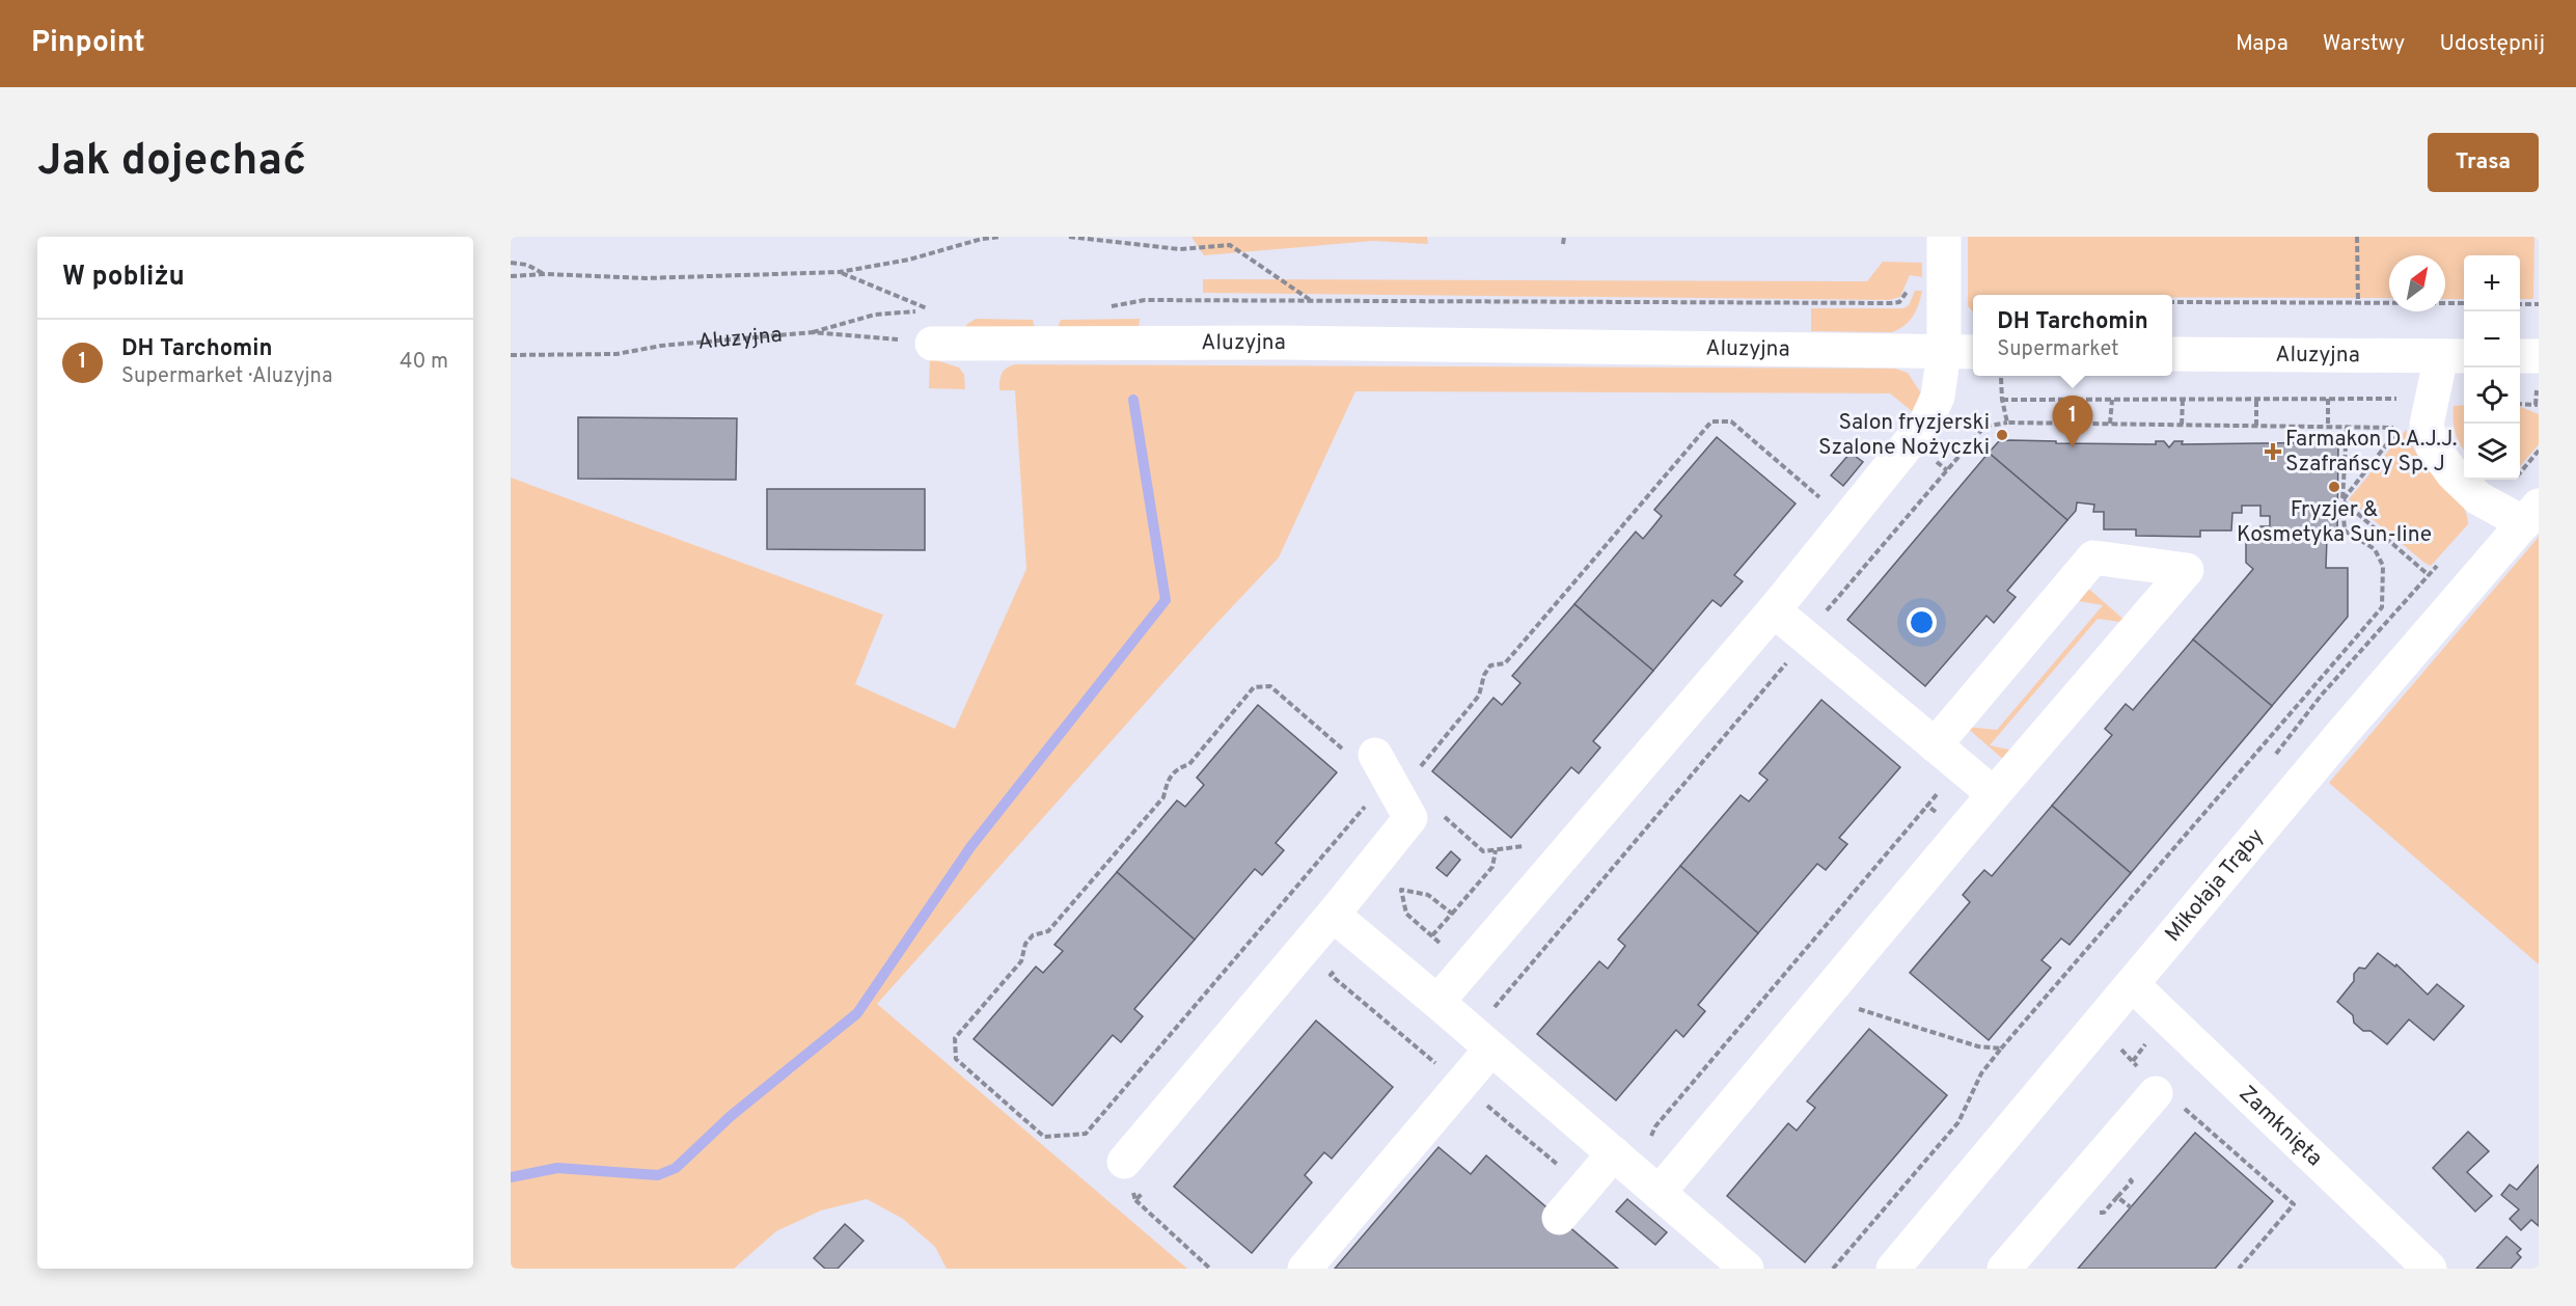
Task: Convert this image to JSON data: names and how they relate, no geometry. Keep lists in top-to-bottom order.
{
  "streets": {
    "street": ["Aluzyjna", "Mikołaja Trąby", "Zamknięta"]
  },
  "crossings": [
    ["Mikołaja Trąby", "Zamknięta"]
  ],
  "places": {
    "other": ["Salon fryzjerski Szalone Nożyczki", "Fryzjer & Kosmetyka Sun-line"],
    "health": ["Farmakon D.A.J.J. Szafrańscy Sp. J"]
  },
  "north": "top right",
  "page": {
    "header": "Pinpoint",
    "nav": ["Mapa", "Warstwy", "Udostępnij"],
    "buttons": "Trasa",
    "title": "Jak dojechać",
    "heading": "W pobliżu",
    "map_buttons": ["+", "−"],
    "popup": ["DH Tarchomin", "Supermarket"],
    "list": [
      {
        "mark": "1",
        "name": "DH Tarchomin",
        "note": "Supermarket · Aluzyjna",
        "value": "40 m"
      }
    ],
    "pins": "1"
  }
}
